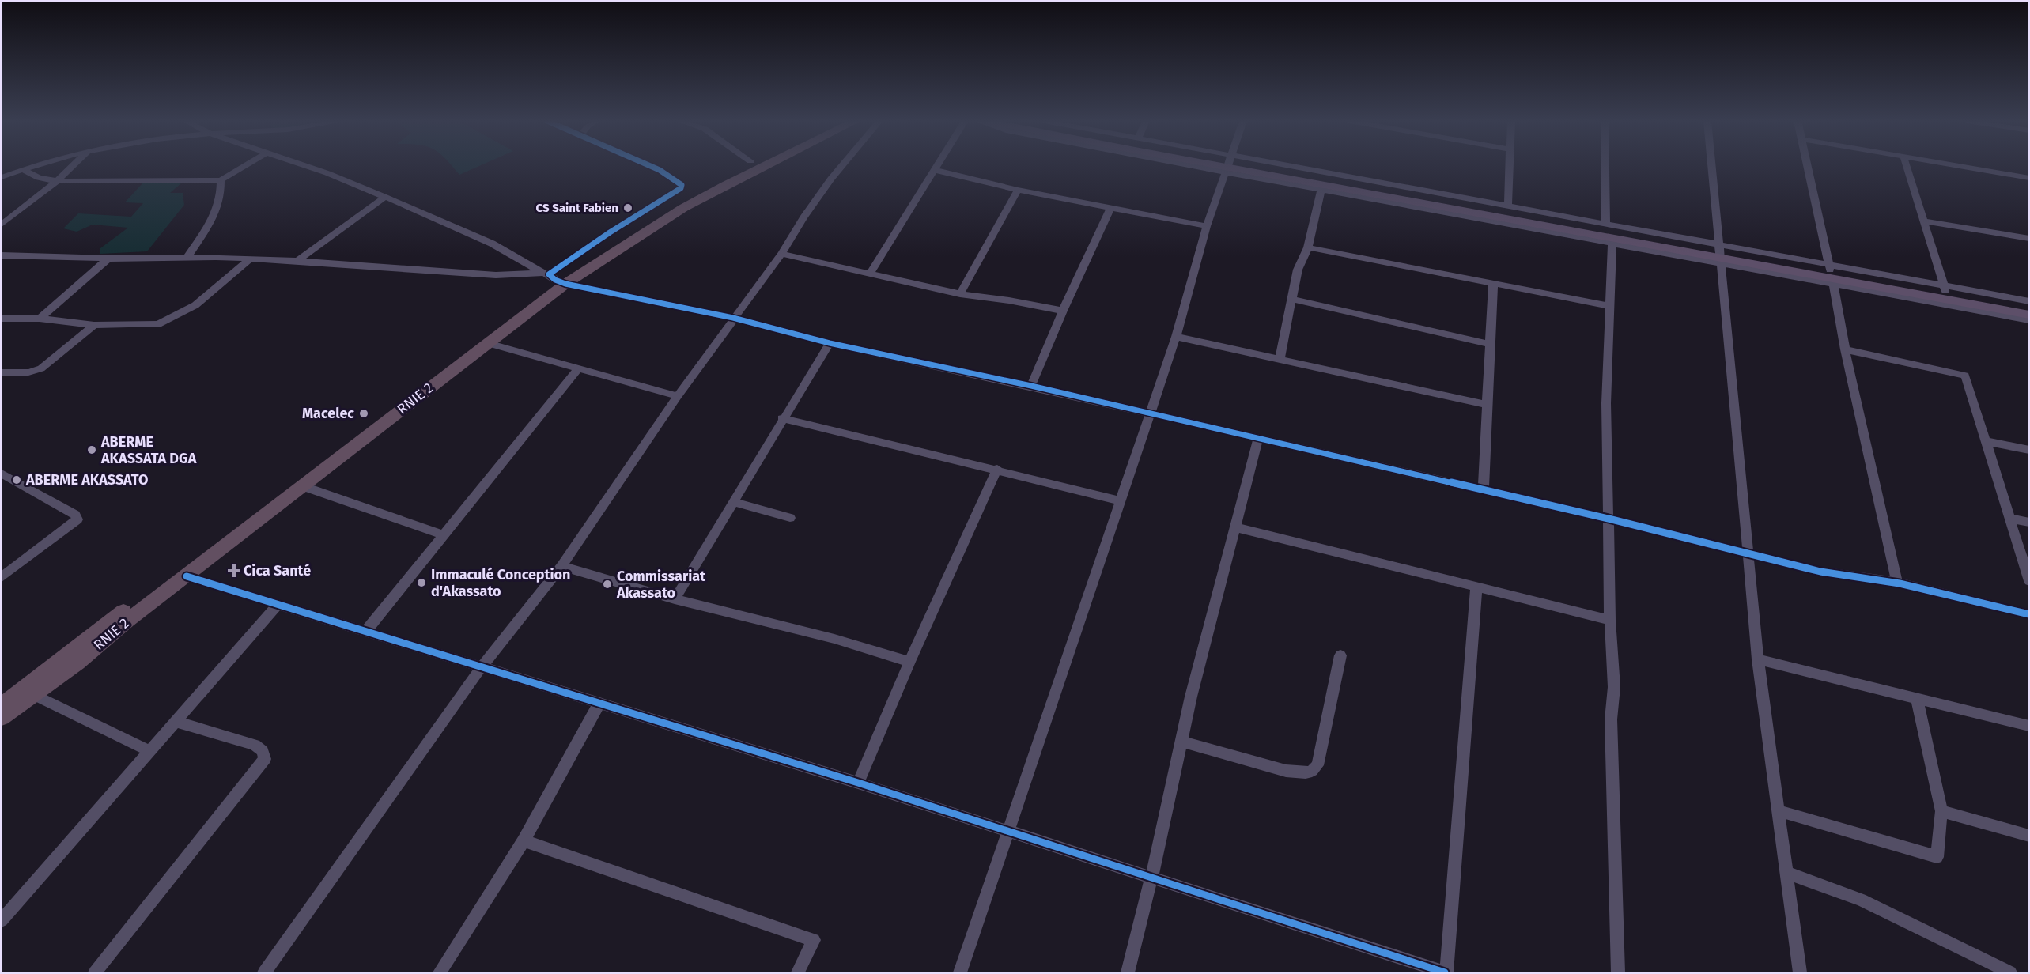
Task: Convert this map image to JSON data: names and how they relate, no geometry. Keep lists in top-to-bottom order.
{
  "streets": {
    "highway": ["RNIE 2"]
  },
  "places": {
    "other": [
      "CS Saint Fabien",
      "Macelec",
      "ABERME AKASSATA DGA",
      "ABERME AKASSATO",
      "Immaculé Conception d'Akassato",
      "Commissariat Akassato"
    ],
    "health": ["Cica Santé"]
  }
}
